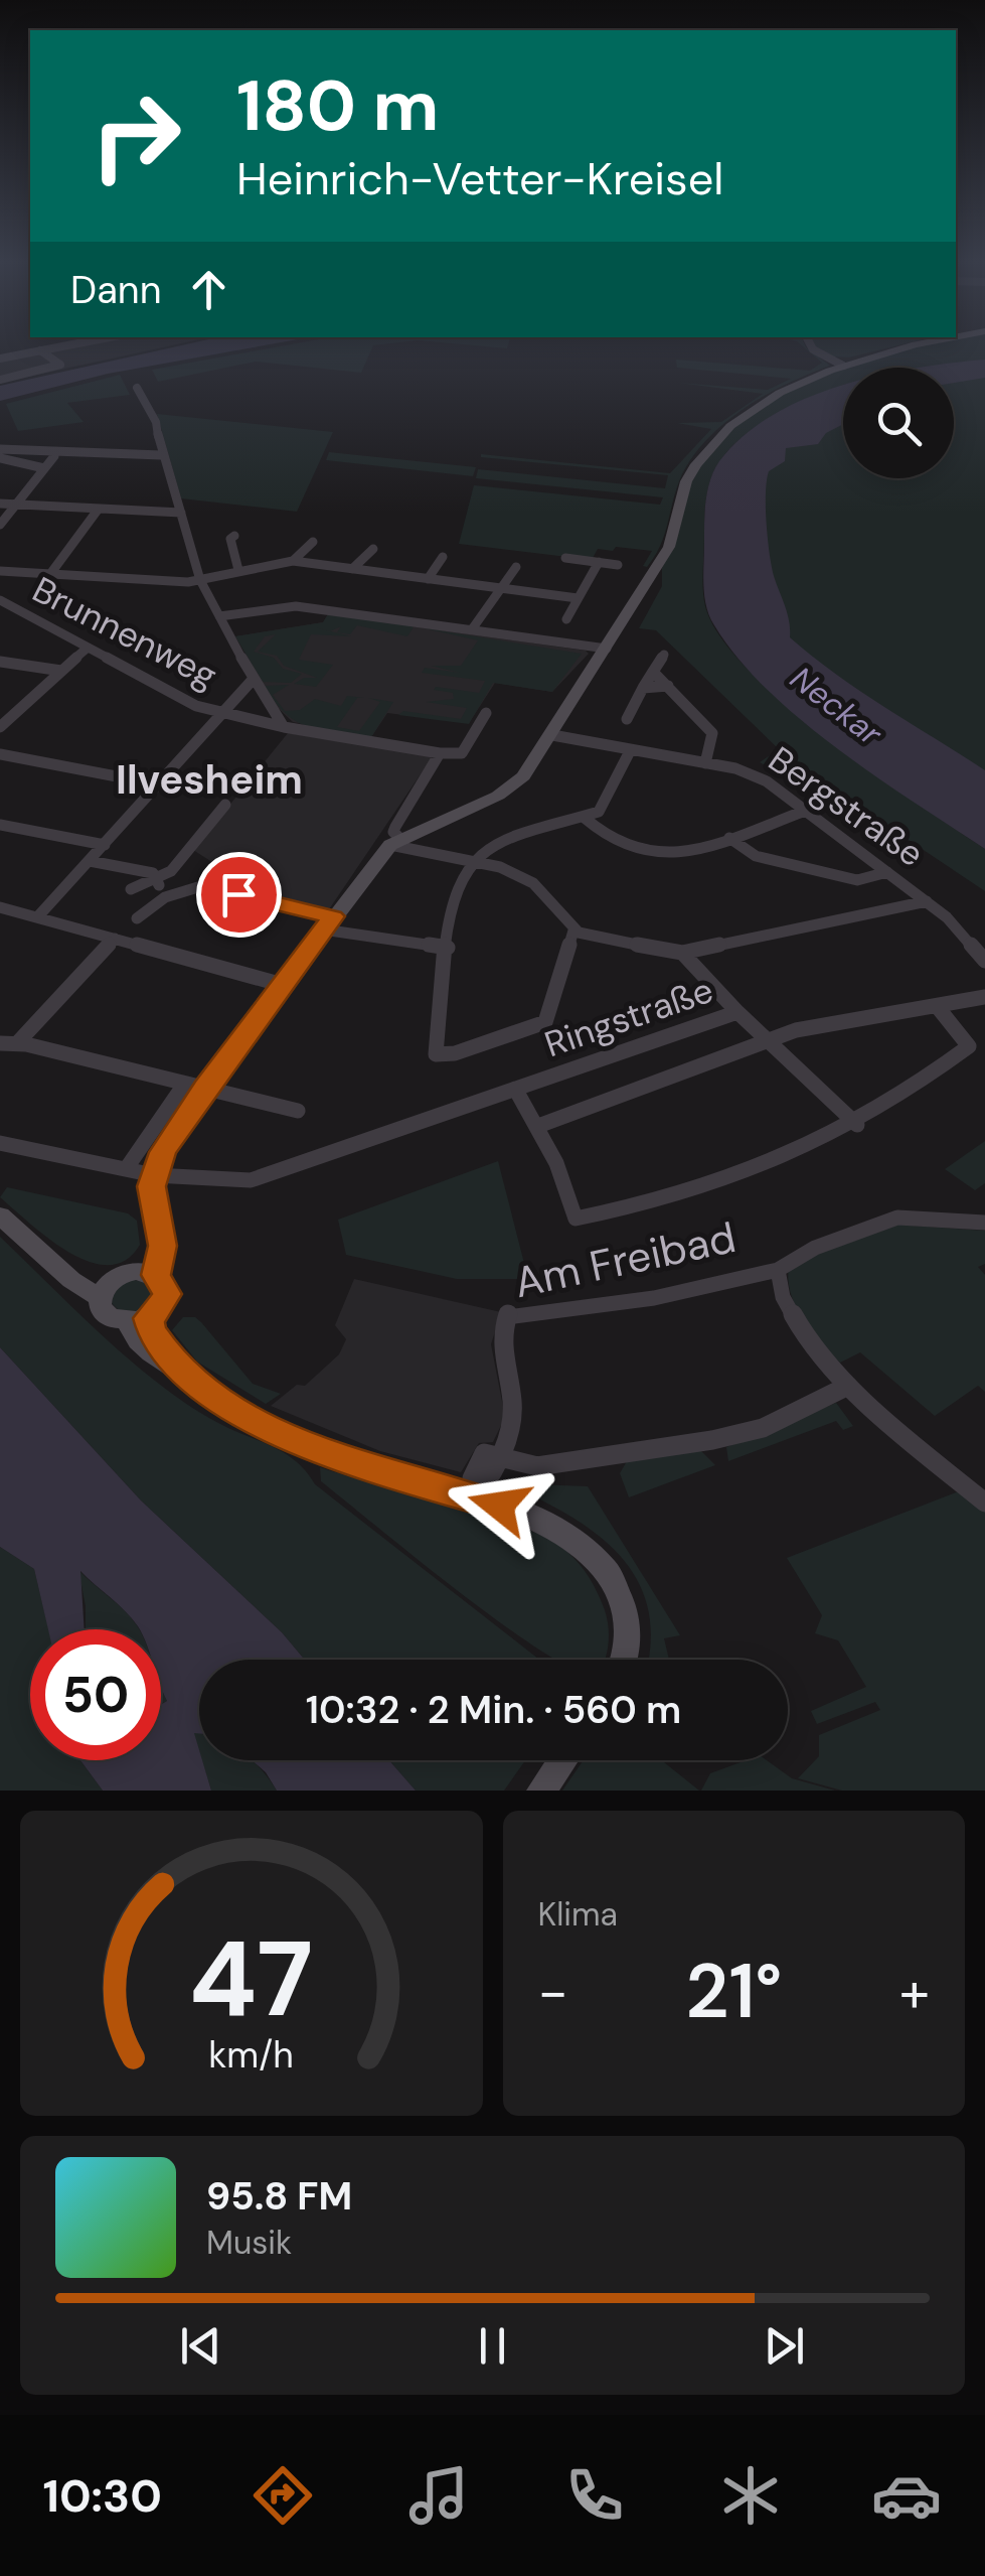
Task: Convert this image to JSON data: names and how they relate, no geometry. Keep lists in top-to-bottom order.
{
  "streets": {
    "street": [
      "Brunnenweg",
      "Bergstraße",
      "Ringstraße",
      "Am Freibad"
    ]
  },
  "districts": ["Ilvesheim"],
  "water": ["Neckar"],
  "page": {
    "turn": ["180 m", "Heinrich-Vetter-Kreisel"],
    "then": "Dann",
    "limit": "50",
    "trip": "10:32 · 2 Min. · 560 m",
    "tile": "Klima",
    "heat": ["−", "21°", "+"],
    "song": ["95.8 FM", "Musik"],
    "tabs": "10:30",
    "gauge": ["47", "km/h"]
  }
}
